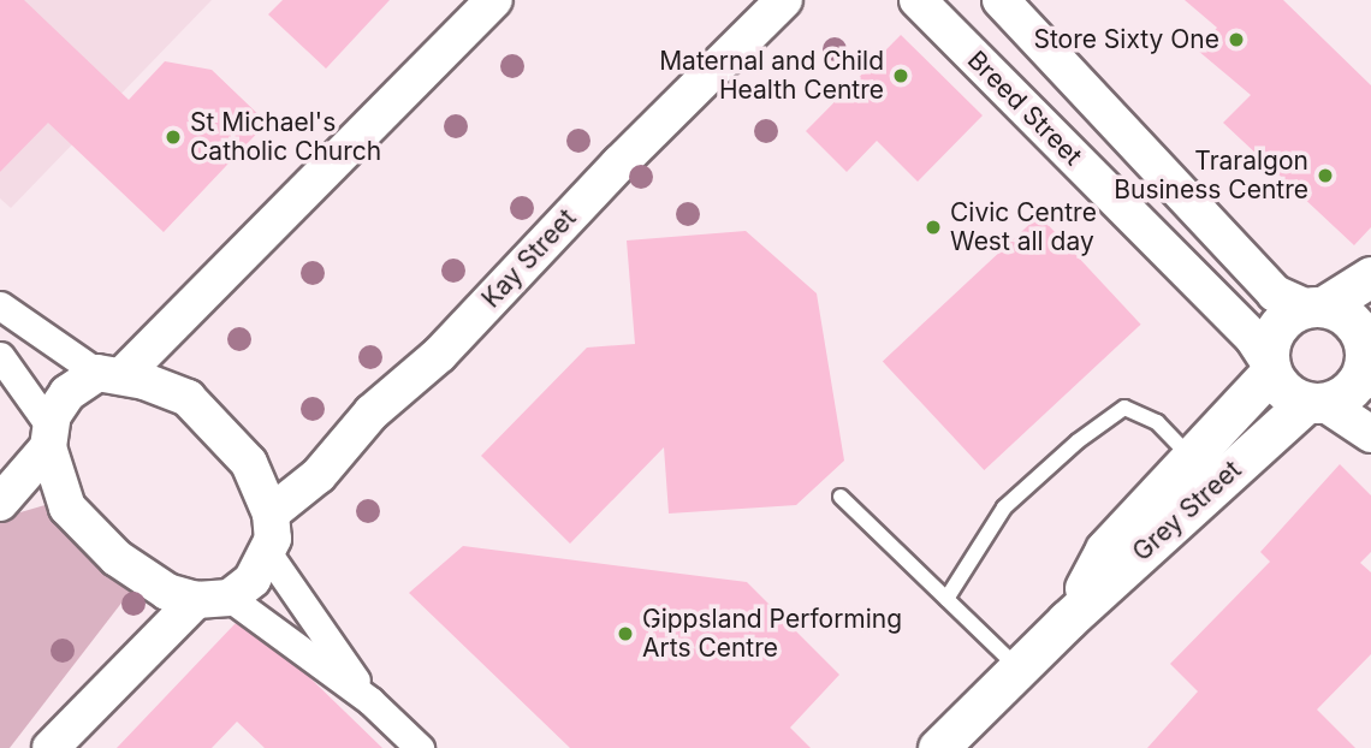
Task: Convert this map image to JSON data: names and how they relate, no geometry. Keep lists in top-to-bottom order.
{
  "streets": {
    "main road": ["Grey Street"],
    "street": ["Breed Street", "Kay Street"]
  },
  "crossings": [
    ["Breed Street", "Grey Street"]
  ],
  "places": [
    "Store Sixty One",
    "Maternal and Child Health Centre",
    "St Michael's Catholic Church",
    "Traralgon Business Centre",
    "Civic Centre West all day",
    "Gippsland Performing Arts Centre"
  ]
}
